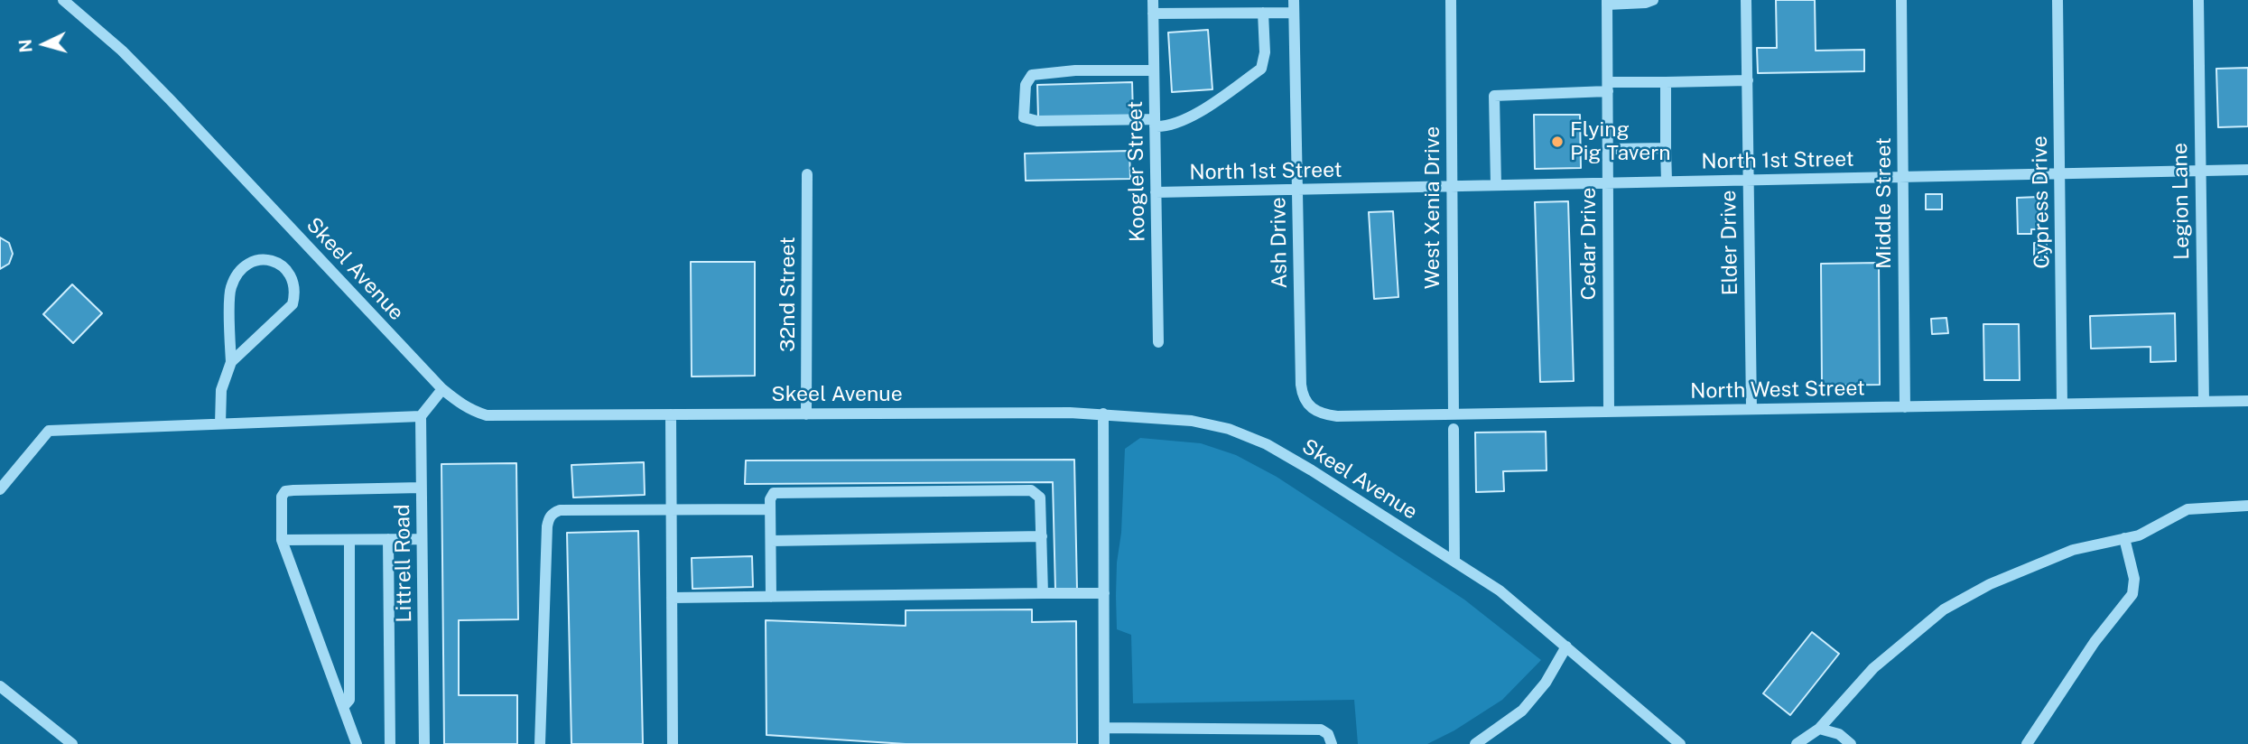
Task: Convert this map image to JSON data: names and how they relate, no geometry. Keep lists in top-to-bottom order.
{
  "streets": {
    "street": [
      "North 1st Street",
      "Koogler Street",
      "Legion Lane",
      "Cypress Drive",
      "Middle Street",
      "West Xenia Drive",
      "Ash Drive",
      "Elder Drive",
      "Cedar Drive",
      "Skeel Avenue",
      "32nd Street",
      "North West Street",
      "Littrell Road"
    ]
  },
  "crossings": [
    ["North 1st Street", "Koogler Street"],
    ["North 1st Street", "Legion Lane"],
    ["North 1st Street", "Cypress Drive"],
    ["North 1st Street", "Middle Street"],
    ["North 1st Street", "West Xenia Drive"],
    ["North 1st Street", "Ash Drive"],
    ["North 1st Street", "Elder Drive"],
    ["North 1st Street", "Cedar Drive"],
    ["Legion Lane", "North West Street"],
    ["Cypress Drive", "North West Street"],
    ["Middle Street", "North West Street"],
    ["West Xenia Drive", "North West Street"],
    ["Ash Drive", "North West Street"],
    ["Elder Drive", "North West Street"],
    ["Cedar Drive", "North West Street"],
    ["Skeel Avenue", "32nd Street"]
  ],
  "places": ["Flying Pig Tavern"],
  "north": "left"
}
